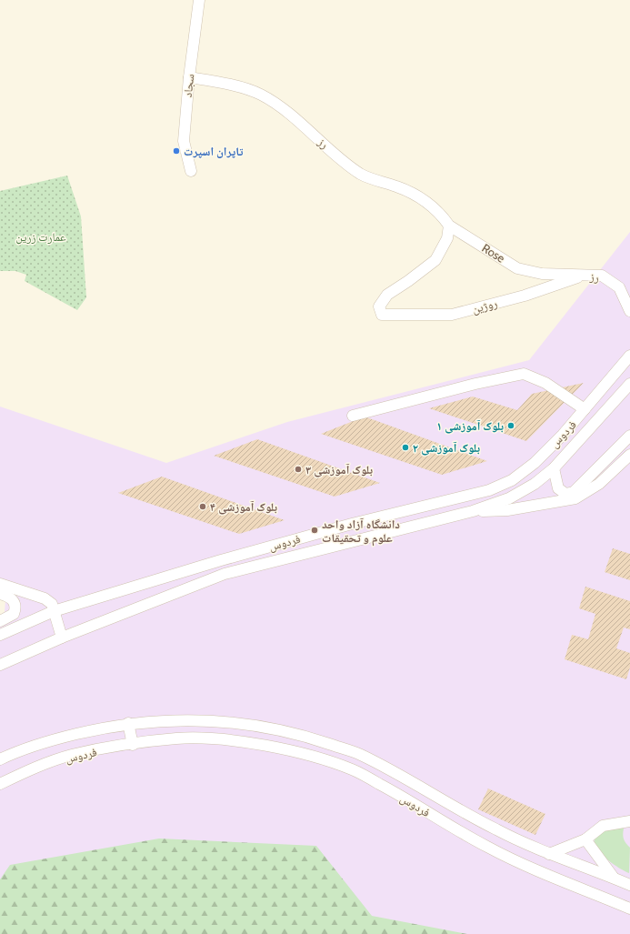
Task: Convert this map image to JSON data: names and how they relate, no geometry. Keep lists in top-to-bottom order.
{
  "streets": {
    "street": [
      "سجاد",
      "رز",
      "Rose",
      "روژین",
      "فردوس"
    ]
  },
  "crossings": [
    ["سجاد", "رز"],
    ["رز", "Rose"],
    ["رز", "روژین"],
    ["Rose", "روژین"]
  ],
  "parks": ["عمارت زرین"],
  "places": [
    "تاپران اسپرت",
    "بلوک آموزشی ۱",
    "بلوک آموزشی ۲",
    "بلوک آموزشی ۳",
    "بلوک آموزشی ۴",
    "دانشگاه آزاد واحد علوم و تحقیقات"
  ]
}
